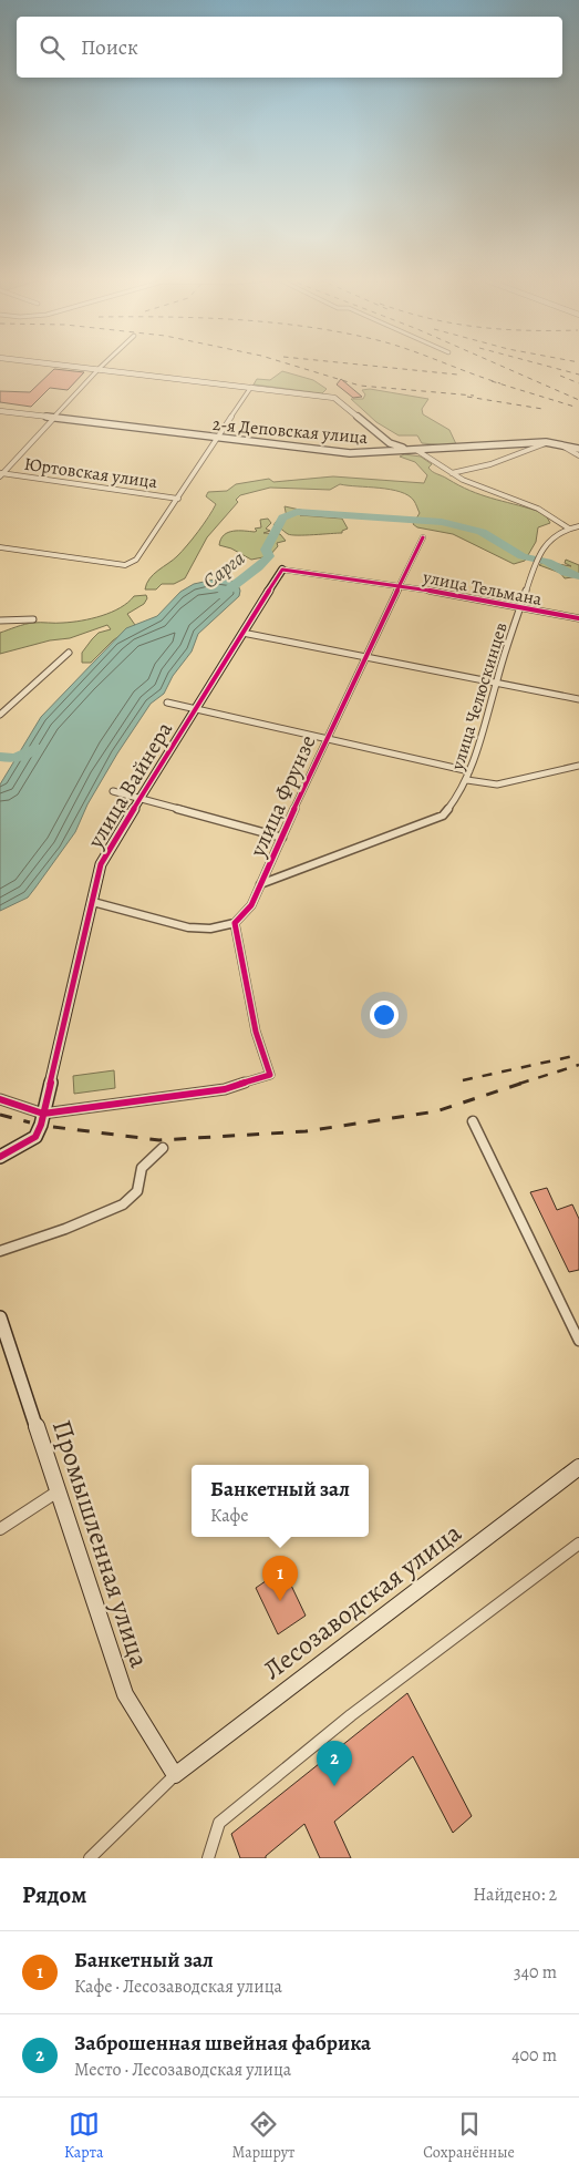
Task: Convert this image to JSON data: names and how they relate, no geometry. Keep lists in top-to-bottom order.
{
  "streets": {
    "street": [
      "2-я Деповская улица",
      "Юртовская улица",
      "улица Тельмана",
      "улица Челюскинцев",
      "улица Вайнера",
      "улица Фрунзе",
      "Промышленная улица",
      "Лесозаводская улица"
    ]
  },
  "crossings": [
    ["улица Тельмана", "улица Челюскинцев"],
    ["улица Тельмана", "улица Вайнера"],
    ["улица Тельмана", "улица Фрунзе"],
    ["улица Челюскинцев", "улица Фрунзе"],
    ["Промышленная улица", "Лесозаводская улица"]
  ],
  "water": ["Сарга"],
  "page": {
    "search": "Поиск",
    "popup": ["Банкетный зал", "Кафе"],
    "pins": ["1", "2"],
    "heading": ["Рядом", "Найдено: 2"],
    "list": [
      {
        "mark": "1",
        "name": "Банкетный зал",
        "note": "Кафе · Лесозаводская улица",
        "value": "340 m"
      },
      {
        "mark": "2",
        "name": "Заброшенная швейная фабрика",
        "note": "Место · Лесозаводская улица",
        "value": "400 m"
      }
    ],
    "nav": ["Карта", "Маршрут", "Сохранённые"]
  }
}
